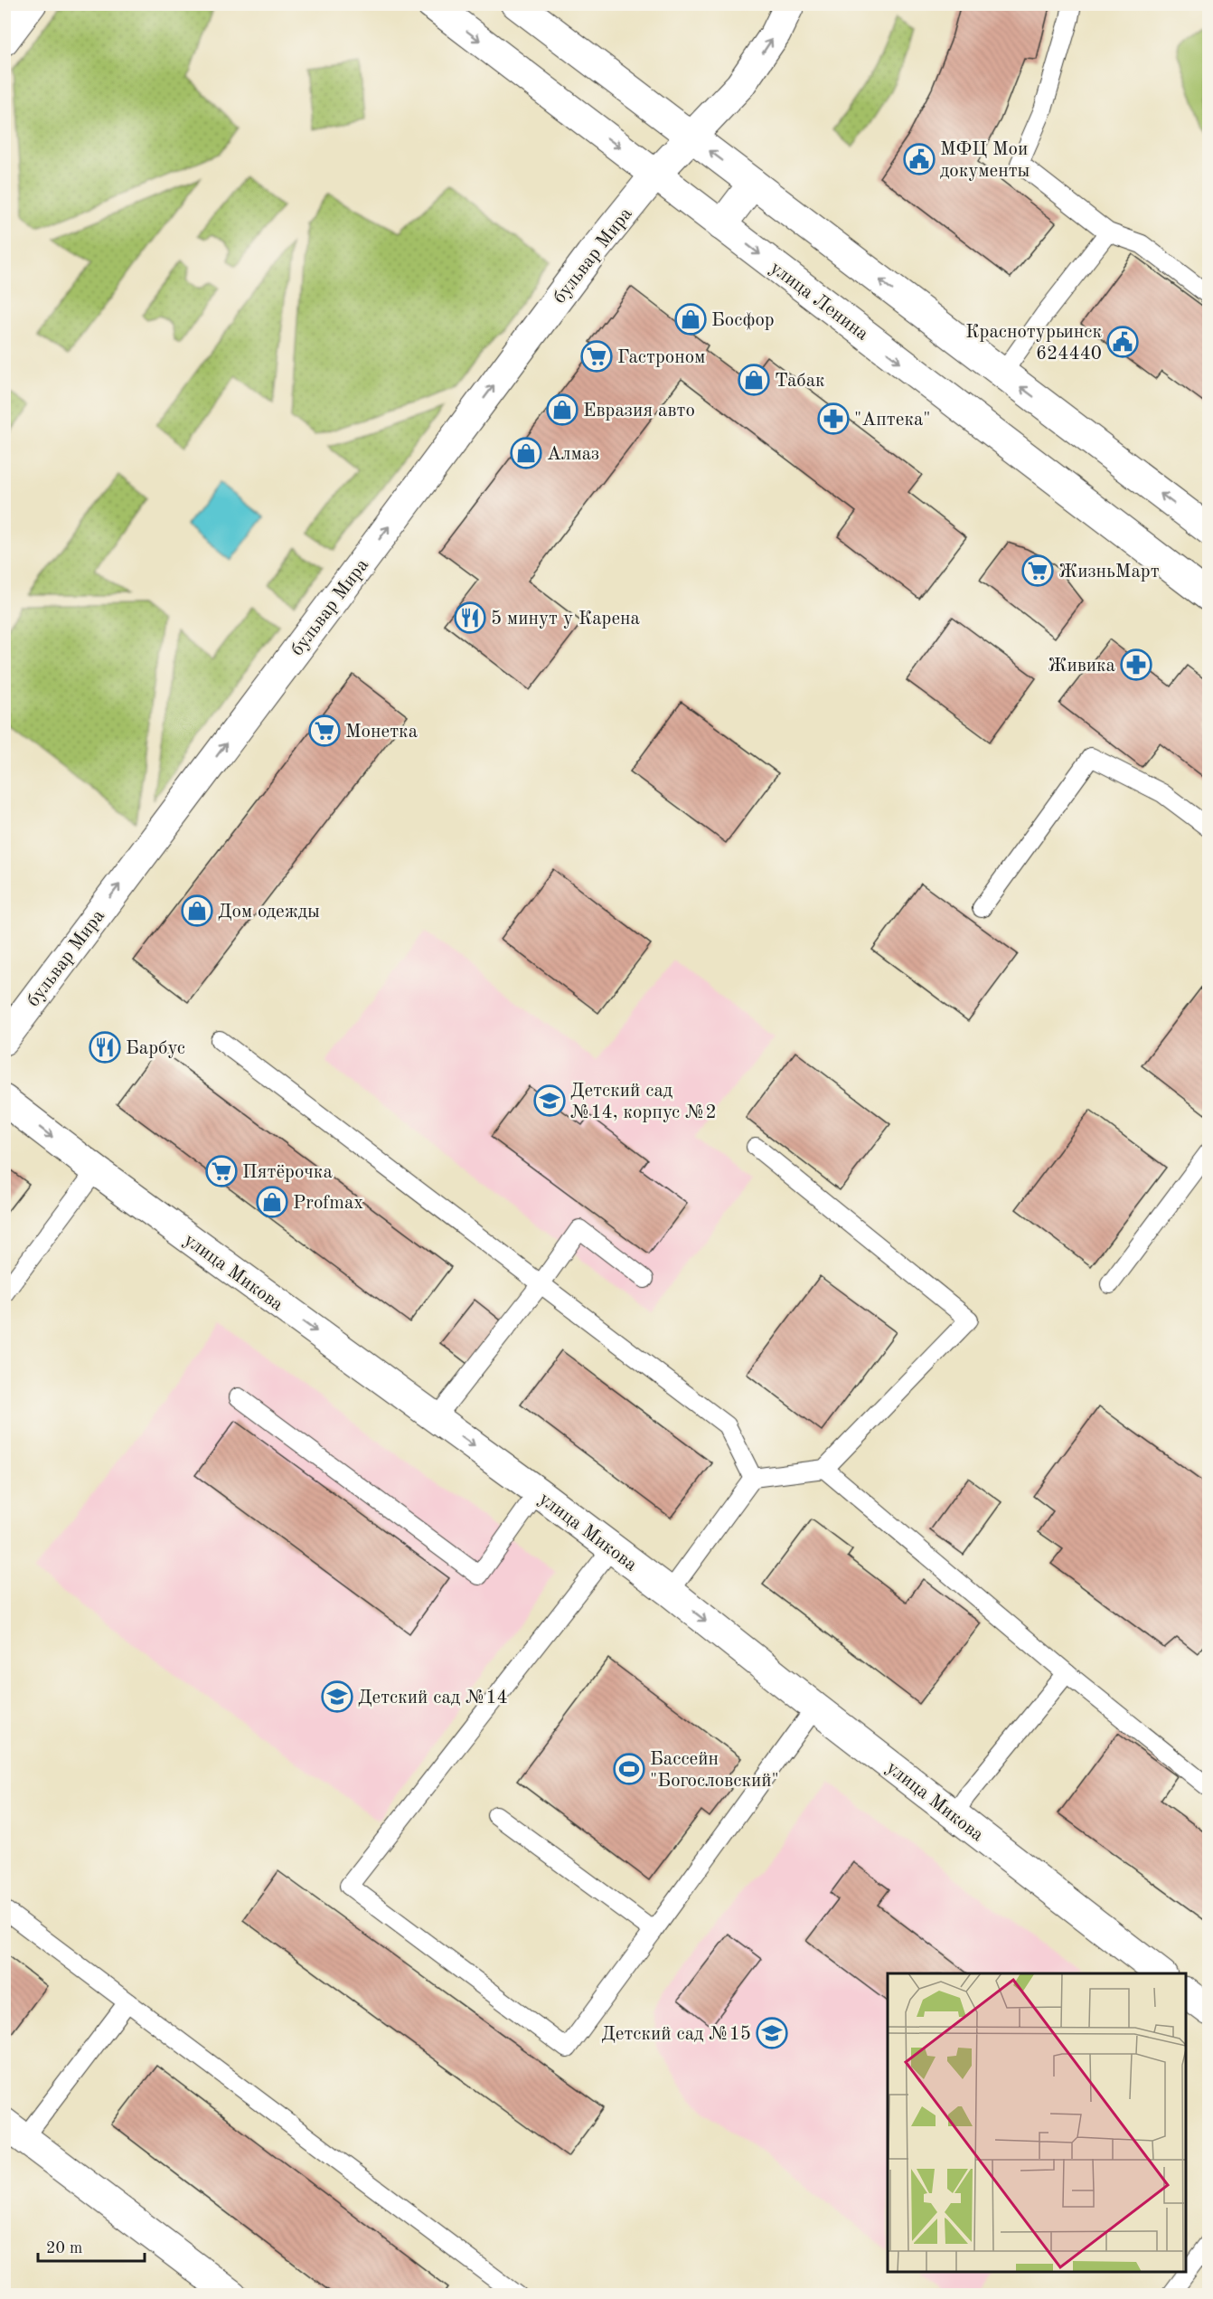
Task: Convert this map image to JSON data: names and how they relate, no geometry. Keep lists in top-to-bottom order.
{
  "streets": {
    "street": ["бульвар Мира", "улица Ленина", "улица Микова"]
  },
  "crossings": [
    ["бульвар Мира", "улица Ленина"]
  ],
  "one_way": ["бульвар Мира", "улица Микова"],
  "places": {
    "public building": ["МФЦ Мои документы", "Краснотурьинск 624440"],
    "shop": [
      "Босфор",
      "Табак",
      "Евразия авто",
      "Алмаз",
      "Дом одежды",
      "Profmax"
    ],
    "supermarket": [
      "Гастроном",
      "ЖизньМарт",
      "Монетка",
      "Пятёрочка"
    ],
    "pharmacy": ["\"Аптека\"", "Живика"],
    "restaurant": ["5 минут у Карена", "Барбус"],
    "school or university": ["Детский сад №14, корпус №2", "Детский сад №14", "Детский сад №15"],
    "sports": ["Бассейн \"Богословский\""]
  },
  "scale_bar": "20 m"
}
